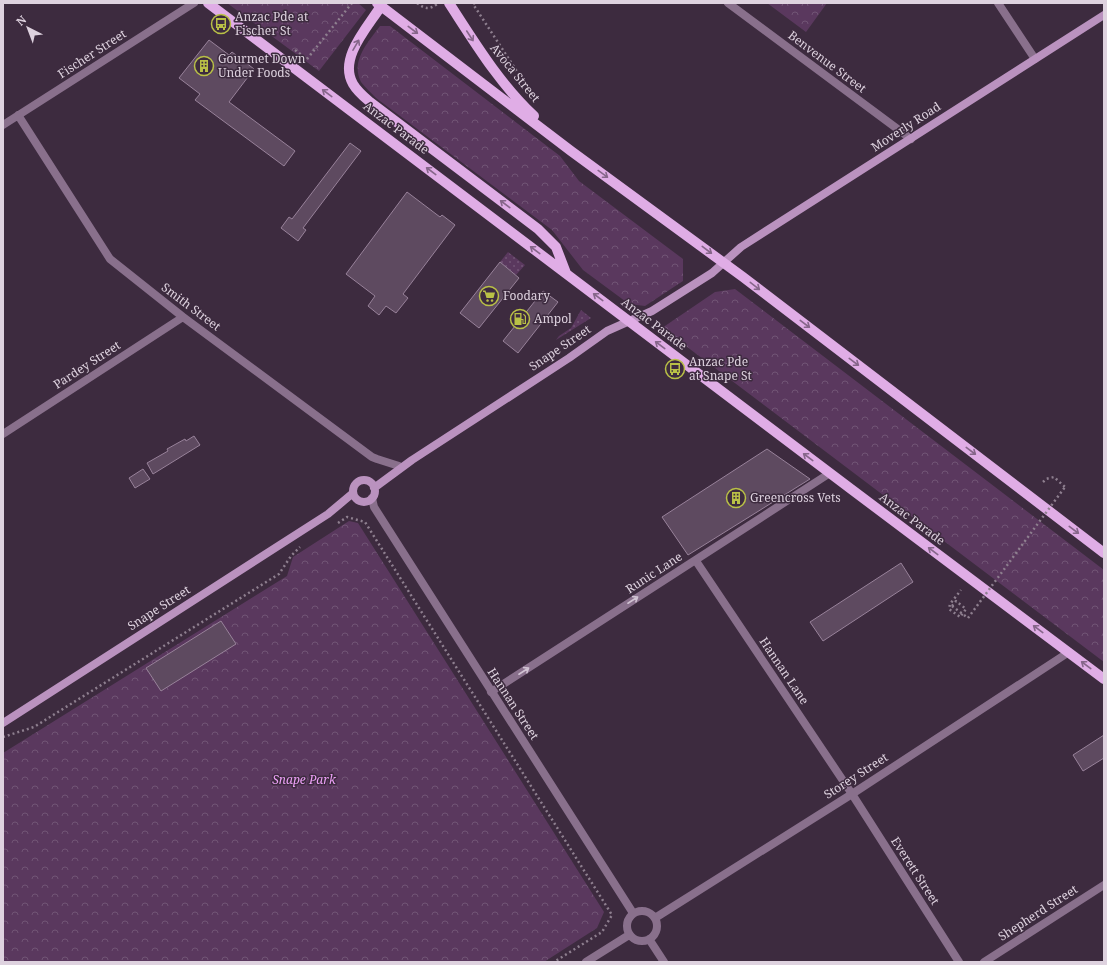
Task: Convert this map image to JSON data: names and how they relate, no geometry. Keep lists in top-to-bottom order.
{
  "streets": {
    "main road": ["Avoca Street", "Anzac Parade"],
    "street": [
      "Fischer Street",
      "Benvenue Street",
      "Moverly Road",
      "Smith Street",
      "Snape Street",
      "Pardey Street",
      "Runic Lane",
      "Hannan Lane",
      "Hannan Street",
      "Storey Street",
      "Everett Street",
      "Shepherd Street"
    ]
  },
  "crossings": [
    ["Fischer Street", "Smith Street"],
    ["Benvenue Street", "Moverly Road"],
    ["Moverly Road", "Snape Street"],
    ["Anzac Parade", "Snape Street"],
    ["Anzac Parade", "Runic Lane"],
    ["Anzac Parade", "Storey Street"],
    ["Smith Street", "Snape Street"],
    ["Smith Street", "Pardey Street"],
    ["Snape Street", "Hannan Street"],
    ["Runic Lane", "Hannan Lane"],
    ["Runic Lane", "Hannan Street"],
    ["Hannan Lane", "Storey Street"],
    ["Hannan Lane", "Everett Street"],
    ["Hannan Street", "Storey Street"],
    ["Storey Street", "Everett Street"]
  ],
  "one_way": ["Anzac Parade", "Runic Lane"],
  "parks": ["Snape Park"],
  "places": {
    "bus stop": ["Anzac Pde at Fischer St", "Anzac Pde at Snape St"],
    "building": ["Gourmet Down Under Foods", "Greencross Vets"],
    "supermarket": ["Foodary"],
    "fuel station": ["Ampol"]
  },
  "north": "top left"
}
